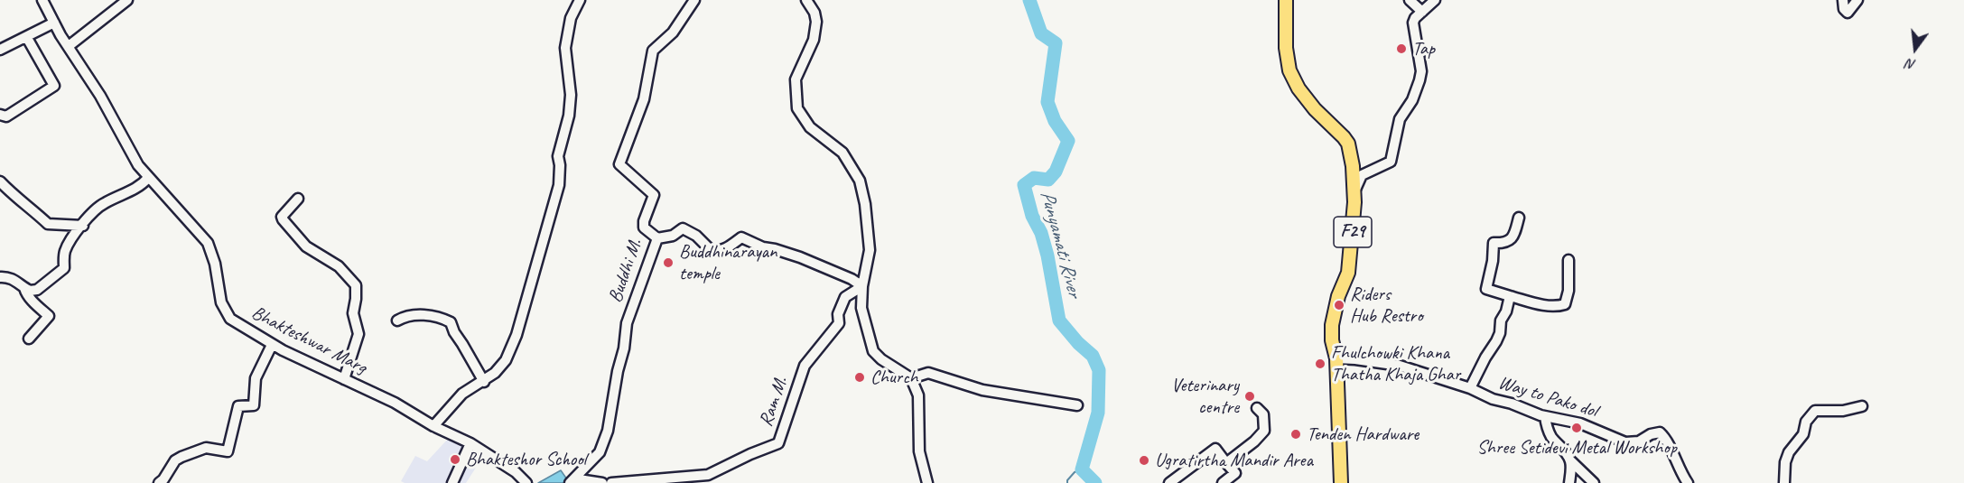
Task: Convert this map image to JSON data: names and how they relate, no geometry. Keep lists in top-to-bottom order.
{
  "streets": {
    "main road": ["F29"],
    "street": [
      "Buddhi M.",
      "Bhakteshwar Marg",
      "Way to Pako dol",
      "Ram M."
    ]
  },
  "crossings": [
    ["F29", "Way to Pako dol"]
  ],
  "water": ["Punyamati River"],
  "places": [
    "Tap",
    "Buddhinarayan temple",
    "Riders Hub Restro",
    "Fhulchowki Khana Thatha Khaja Ghar",
    "Church",
    "Veterinary centre",
    "Shree Setidevi Metal Workshop",
    "Tenden Hardware",
    "Bhakteshor School",
    "Ugratirtha Mandir Area"
  ],
  "north": "bottom"
}
